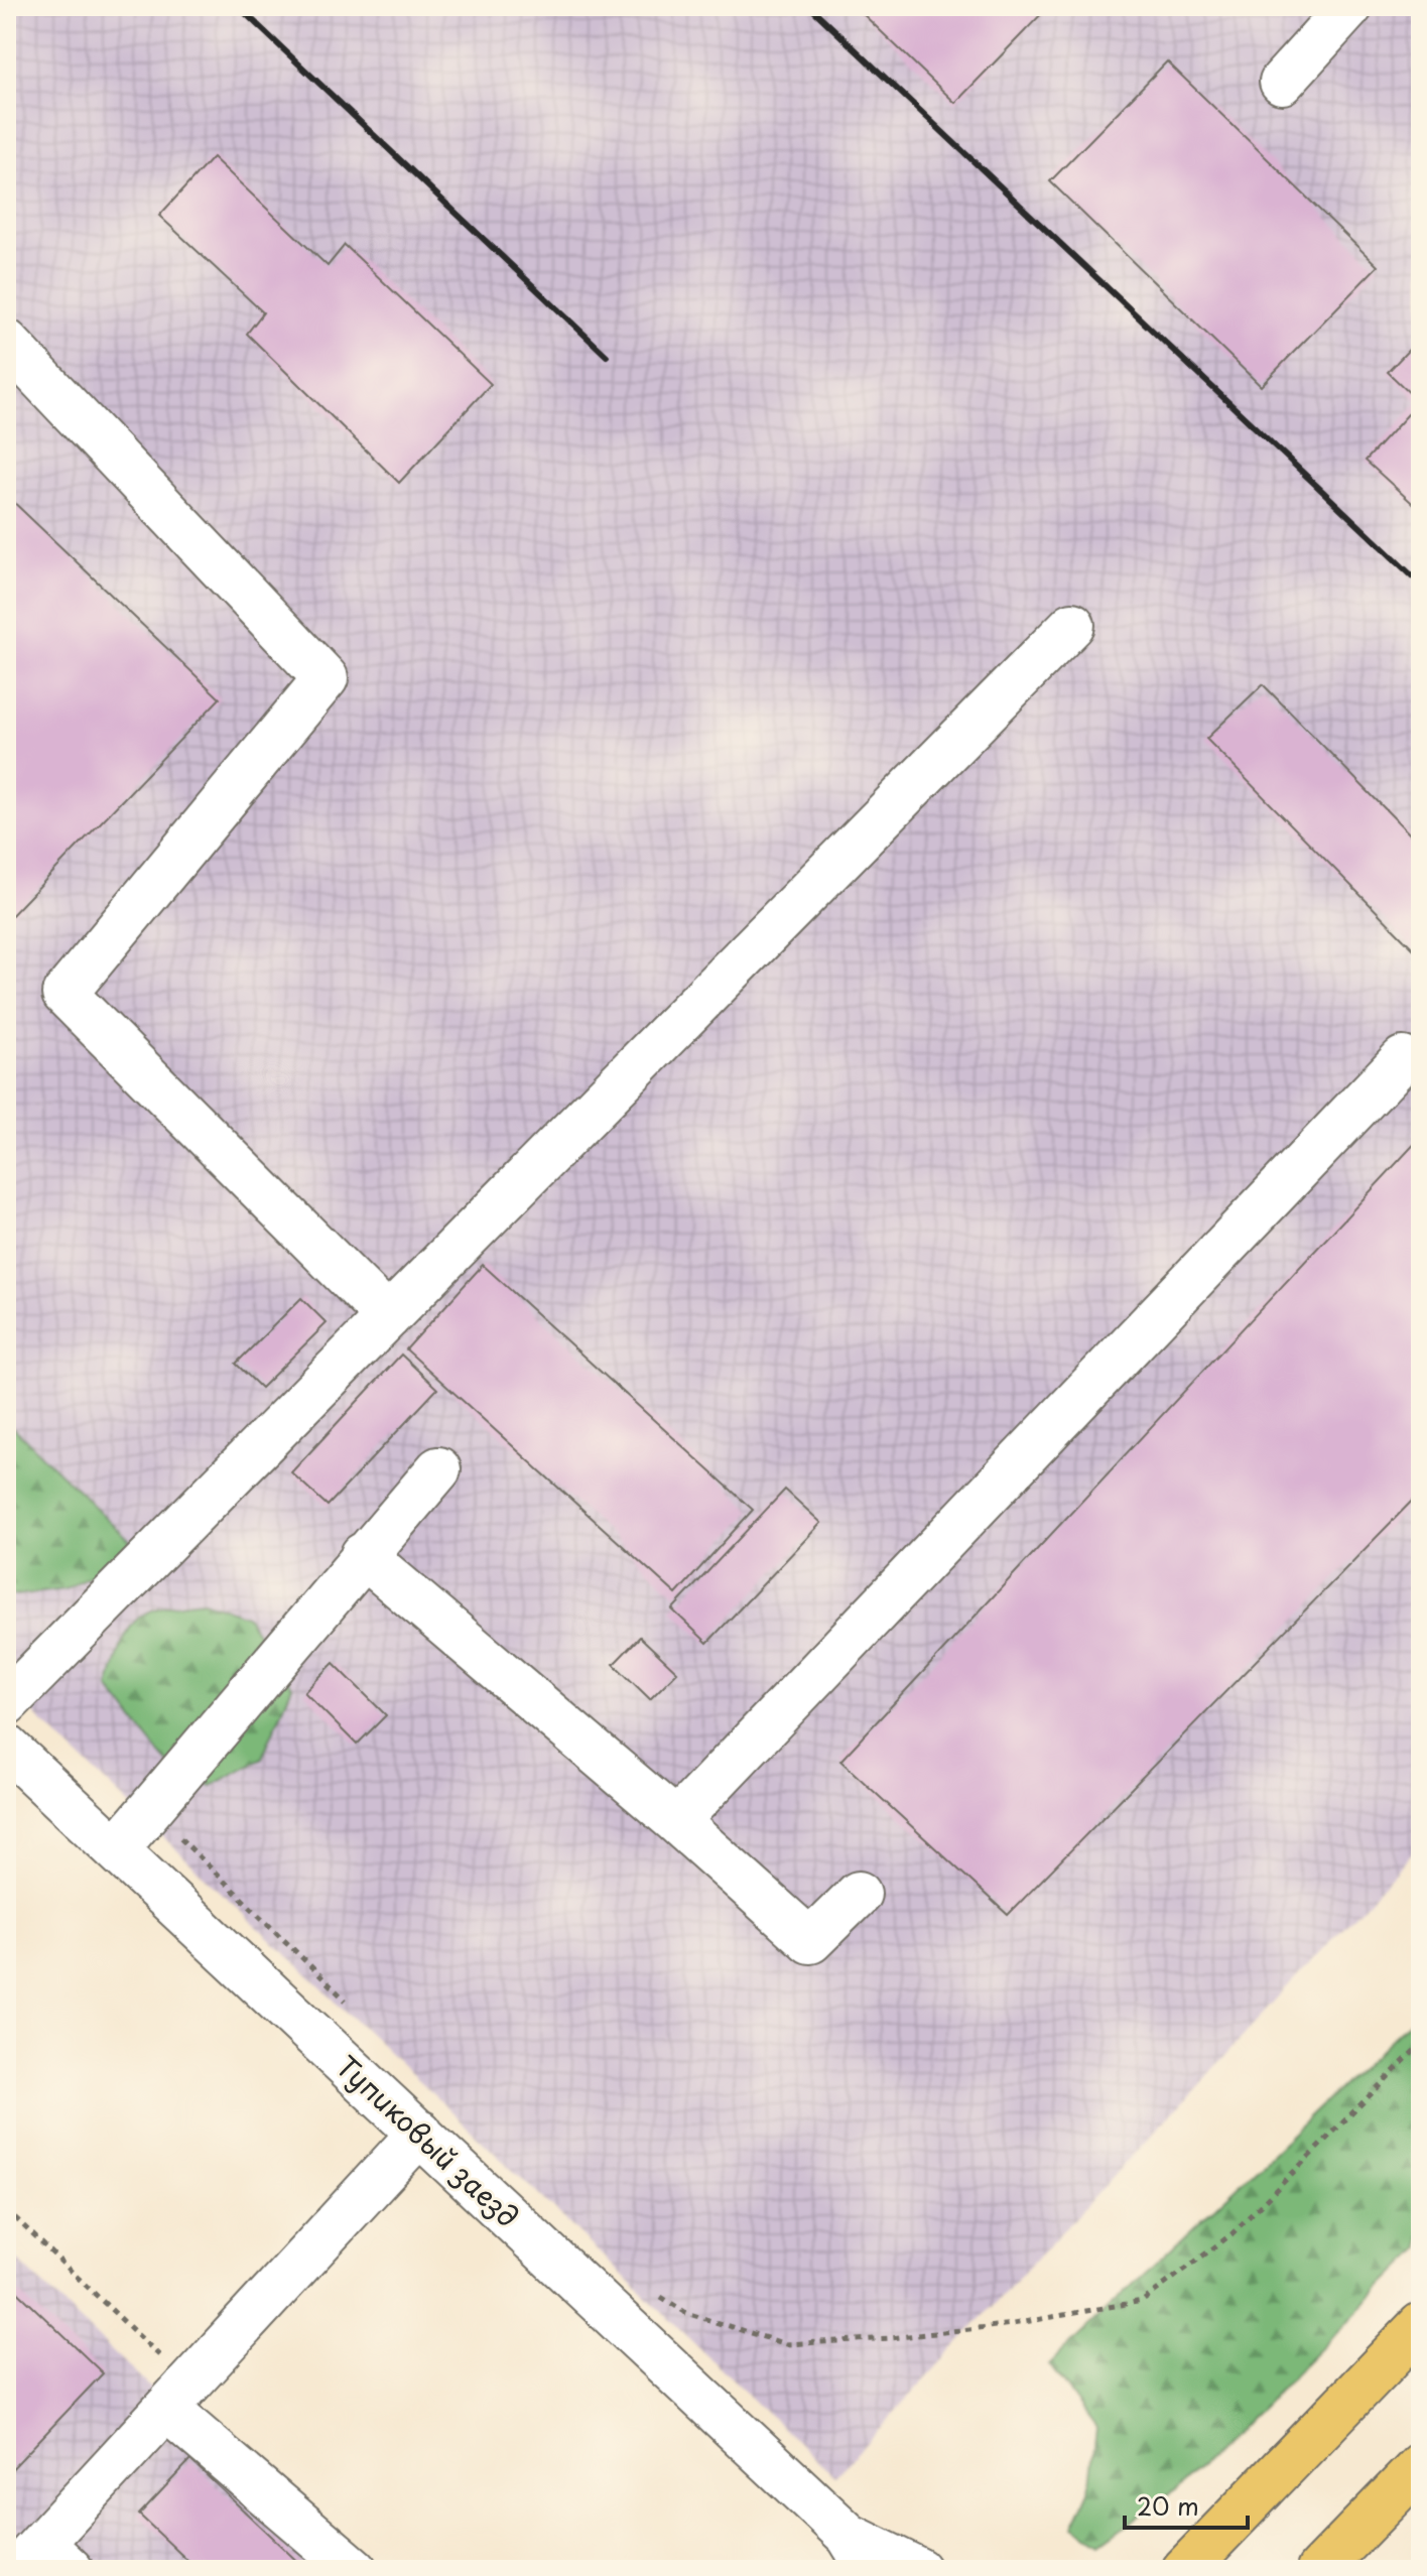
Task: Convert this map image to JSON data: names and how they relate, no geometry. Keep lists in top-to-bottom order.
{
  "streets": {
    "street": ["Тупиковый заезд"]
  },
  "scale_bar": "20 m"
}
